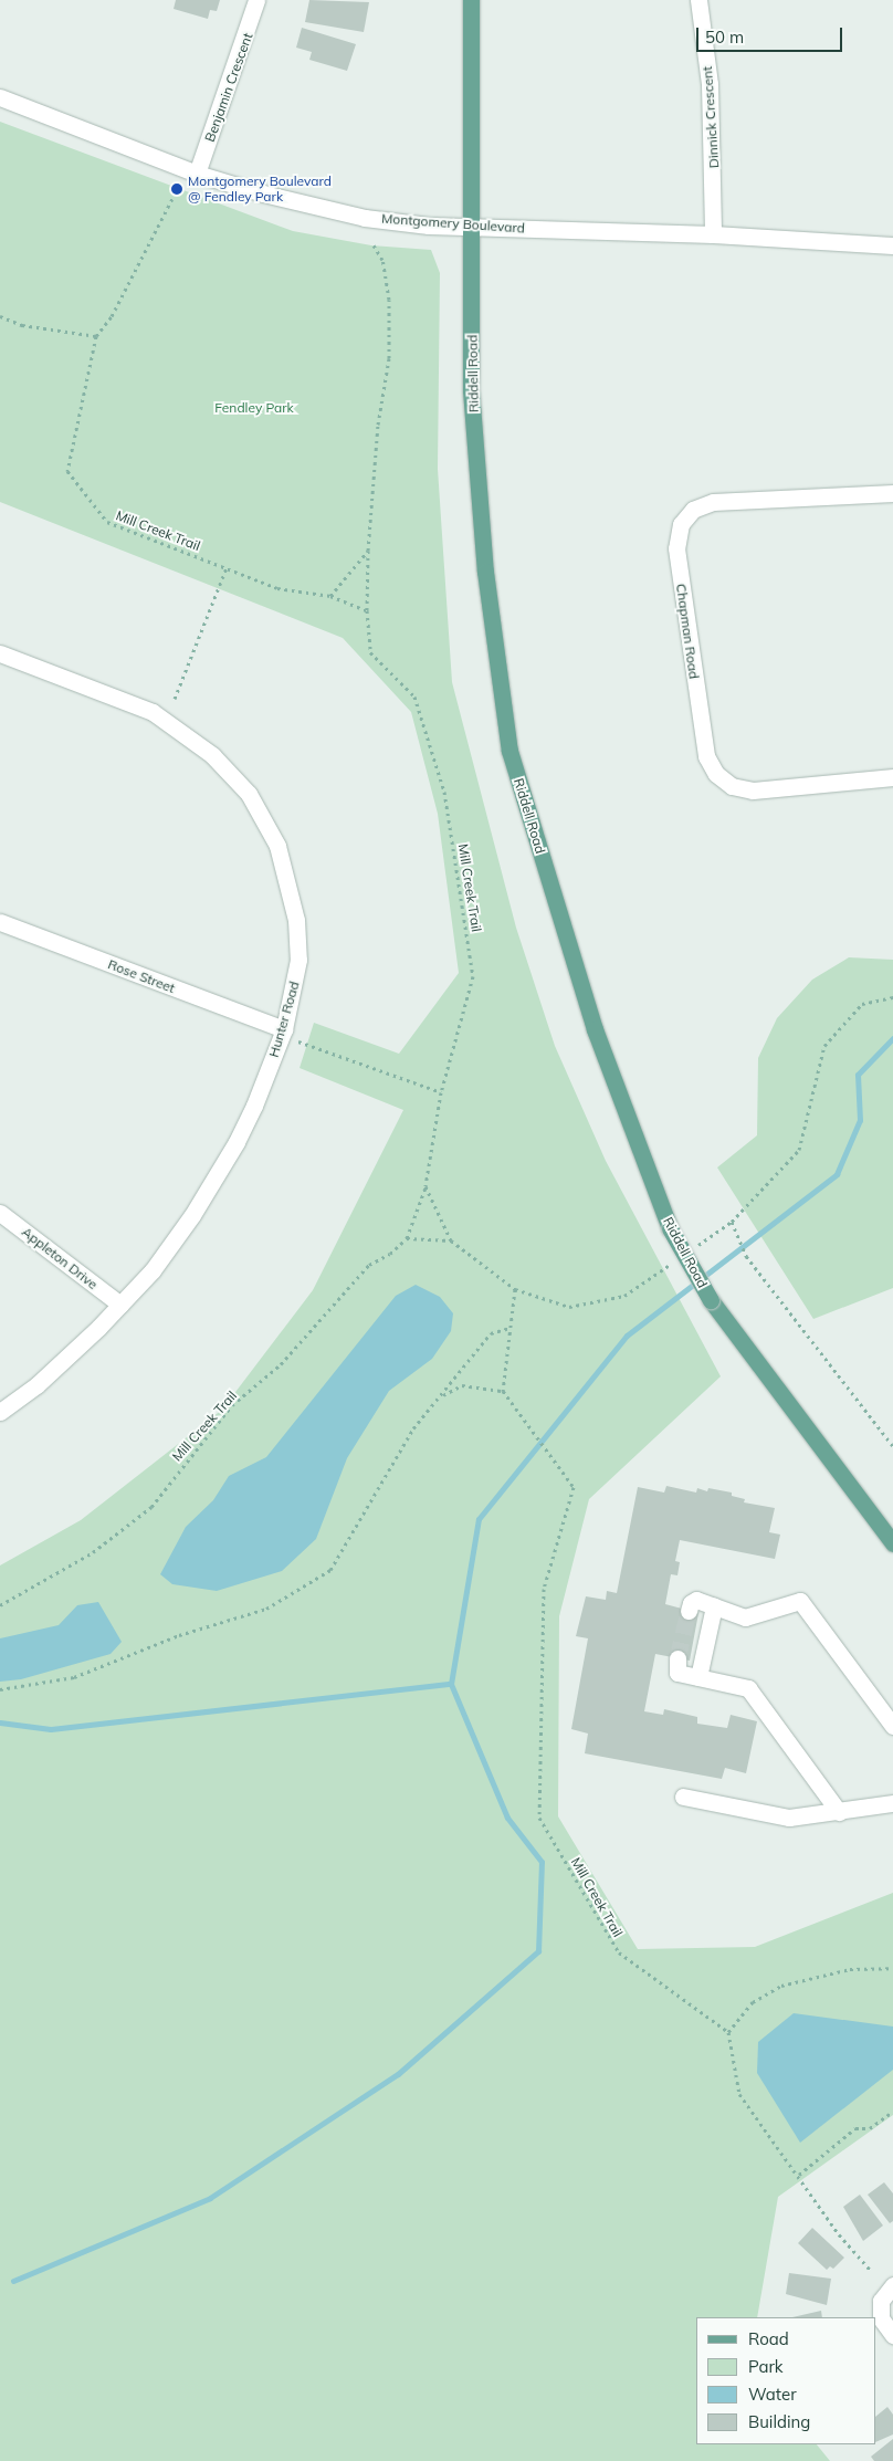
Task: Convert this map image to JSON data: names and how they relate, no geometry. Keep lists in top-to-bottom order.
{
  "streets": {
    "main road": ["Riddell Road"],
    "street": [
      "Benjamin Crescent",
      "Dinnick Crescent",
      "Montgomery Boulevard",
      "Chapman Road",
      "Rose Street",
      "Hunter Road",
      "Appleton Drive"
    ],
    "path": ["Mill Creek Trail"]
  },
  "crossings": [
    ["Benjamin Crescent", "Montgomery Boulevard"],
    ["Dinnick Crescent", "Montgomery Boulevard"],
    ["Montgomery Boulevard", "Riddell Road"],
    ["Rose Street", "Hunter Road"],
    ["Hunter Road", "Appleton Drive"]
  ],
  "parks": ["Fendley Park"],
  "places": ["Montgomery Boulevard @ Fendley Park"],
  "legend": [
    "Road",
    "Park",
    "Water",
    "Building"
  ],
  "scale_bar": "50 m"
}
